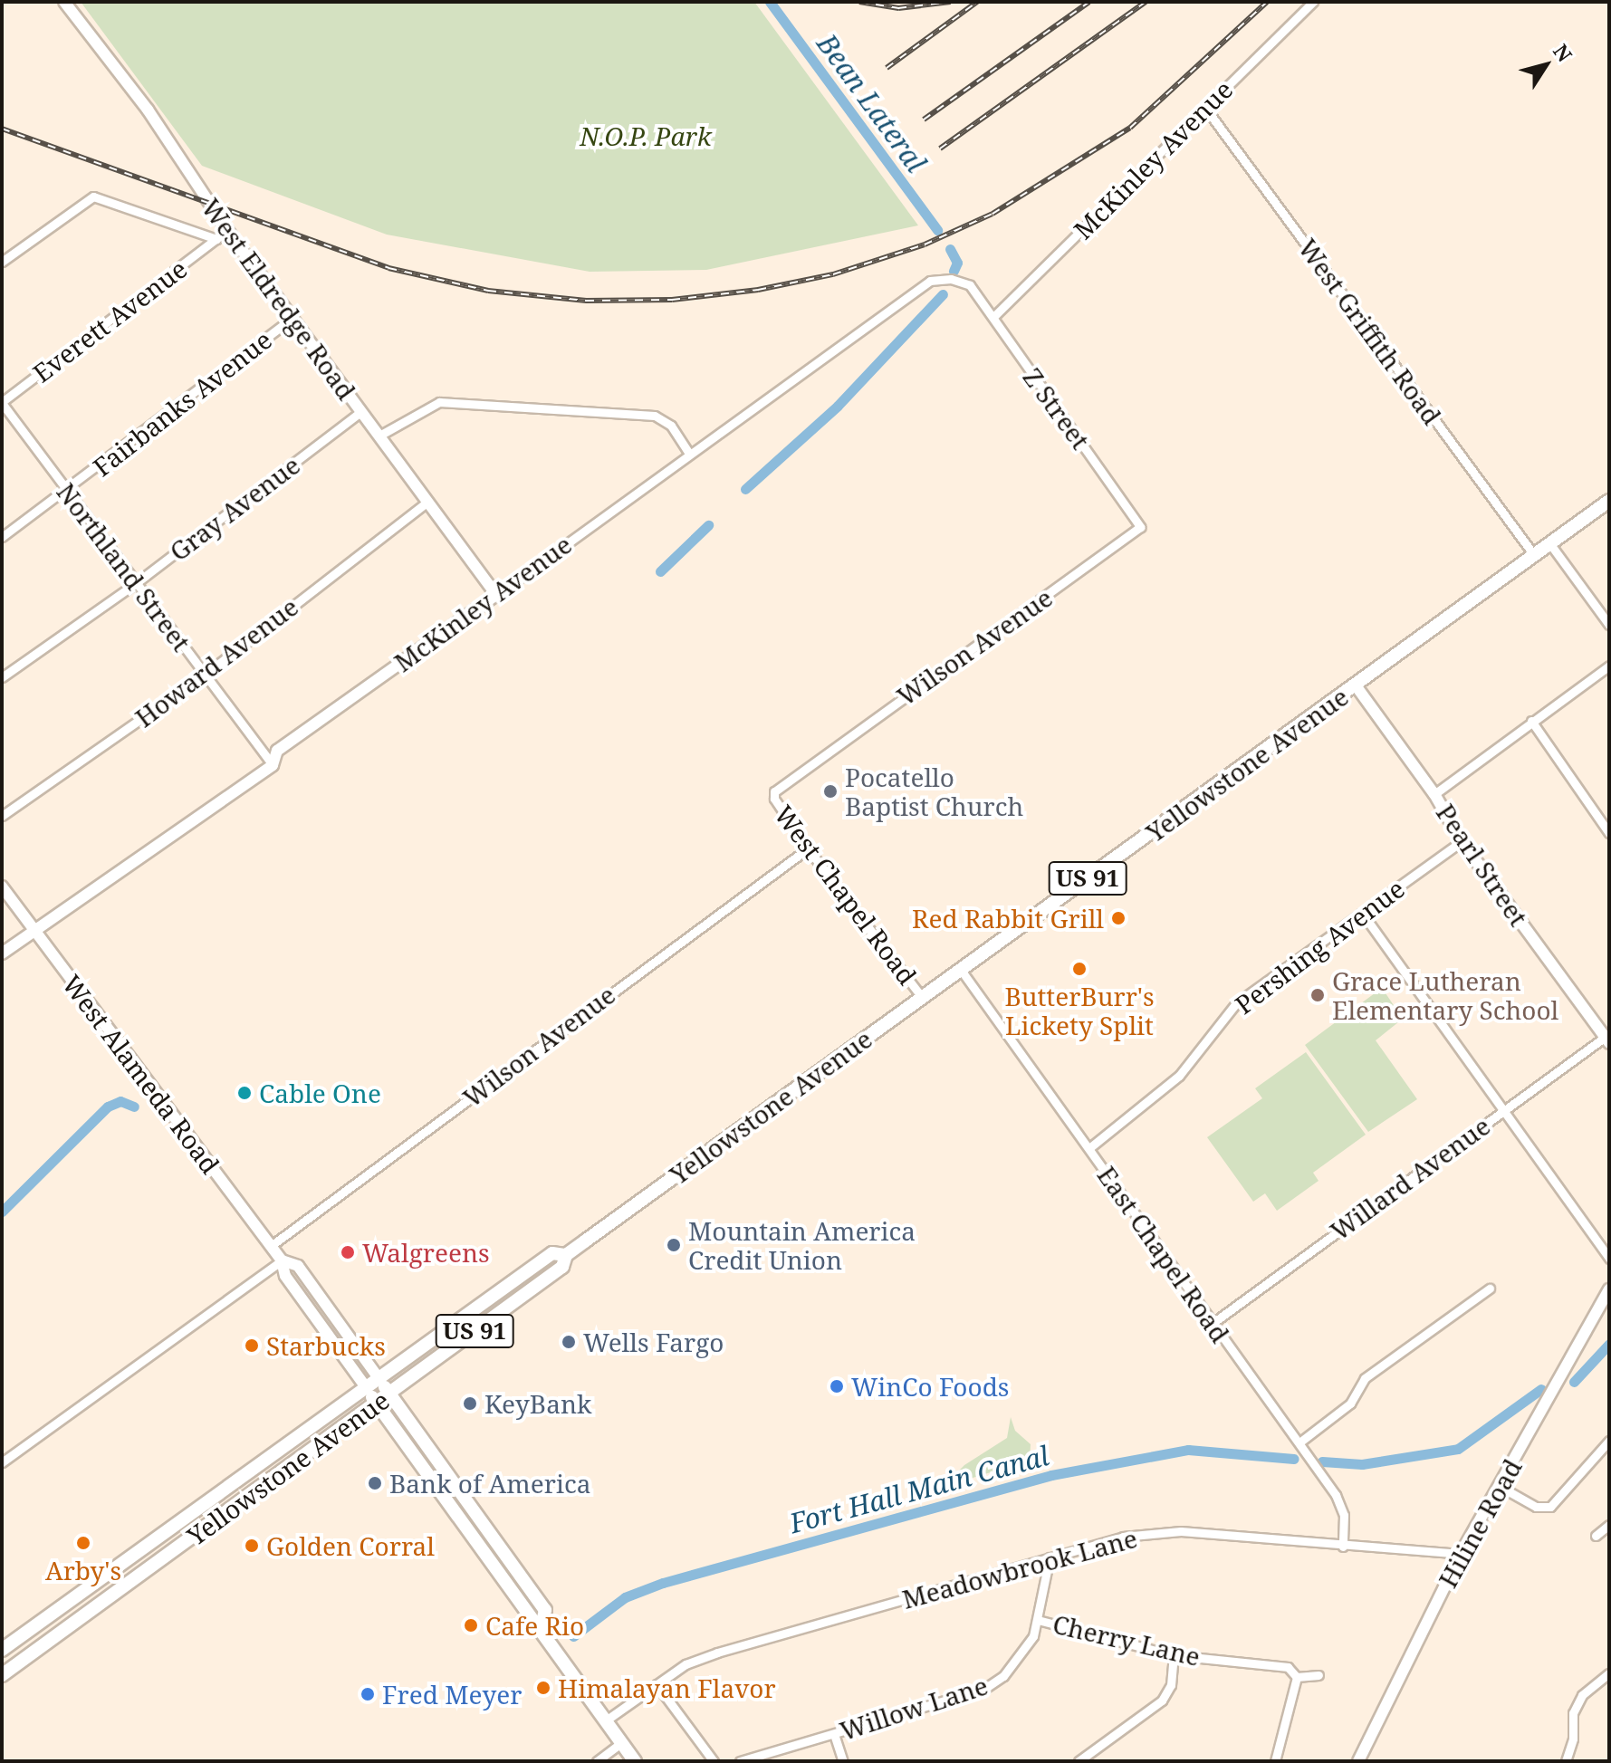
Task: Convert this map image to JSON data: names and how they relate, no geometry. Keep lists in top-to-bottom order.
{
  "streets": {
    "main road": ["Yellowstone Avenue", "US 91", "West Alameda Road"],
    "street": [
      "McKinley Avenue",
      "West Eldredge Road",
      "Everett Avenue",
      "West Griffith Road",
      "Fairbanks Avenue",
      "Z Street",
      "Gray Avenue",
      "Northland Street",
      "Wilson Avenue",
      "Howard Avenue",
      "Pearl Street",
      "West Chapel Road",
      "Pershing Avenue",
      "Willard Avenue",
      "East Chapel Road",
      "Hiline Road",
      "Meadowbrook Lane",
      "Cherry Lane",
      "Willow Lane"
    ]
  },
  "crossings": [
    ["McKinley Avenue", "West Eldredge Road"],
    ["McKinley Avenue", "West Griffith Road"],
    ["McKinley Avenue", "Z Street"],
    ["McKinley Avenue", "Northland Street"],
    ["McKinley Avenue", "West Alameda Road"],
    ["West Eldredge Road", "Everett Avenue"],
    ["West Eldredge Road", "Fairbanks Avenue"],
    ["West Eldredge Road", "Gray Avenue"],
    ["West Eldredge Road", "Howard Avenue"],
    ["Everett Avenue", "Northland Street"],
    ["West Griffith Road", "Yellowstone Avenue"],
    ["Fairbanks Avenue", "Northland Street"],
    ["Z Street", "Wilson Avenue"],
    ["Gray Avenue", "Northland Street"],
    ["Northland Street", "Howard Avenue"],
    ["Wilson Avenue", "West Chapel Road"],
    ["Wilson Avenue", "West Alameda Road"],
    ["Yellowstone Avenue", "Pearl Street"],
    ["Yellowstone Avenue", "West Chapel Road"],
    ["Yellowstone Avenue", "West Alameda Road"],
    ["Yellowstone Avenue", "East Chapel Road"],
    ["Pearl Street", "Pershing Avenue"],
    ["Pearl Street", "Willard Avenue"],
    ["Pershing Avenue", "East Chapel Road"],
    ["West Alameda Road", "Meadowbrook Lane"],
    ["Willard Avenue", "East Chapel Road"],
    ["East Chapel Road", "Meadowbrook Lane"],
    ["Hiline Road", "Meadowbrook Lane"],
    ["Meadowbrook Lane", "Willow Lane"],
    ["Cherry Lane", "Willow Lane"]
  ],
  "water": ["Bean Lateral", "Fort Hall Main Canal"],
  "parks": ["N.O.P. Park"],
  "places": [
    "Pocatello Baptist Church",
    "Red Rabbit Grill",
    "ButterBurr's Lickety Split",
    "Grace Lutheran Elementary School",
    "Cable One",
    "Mountain America Credit Union",
    "Walgreens",
    "Wells Fargo",
    "Starbucks",
    "WinCo Foods",
    "KeyBank",
    "Bank of America",
    "Arby's",
    "Golden Corral",
    "Cafe Rio",
    "Himalayan Flavor",
    "Fred Meyer"
  ],
  "north": "top right"
}
